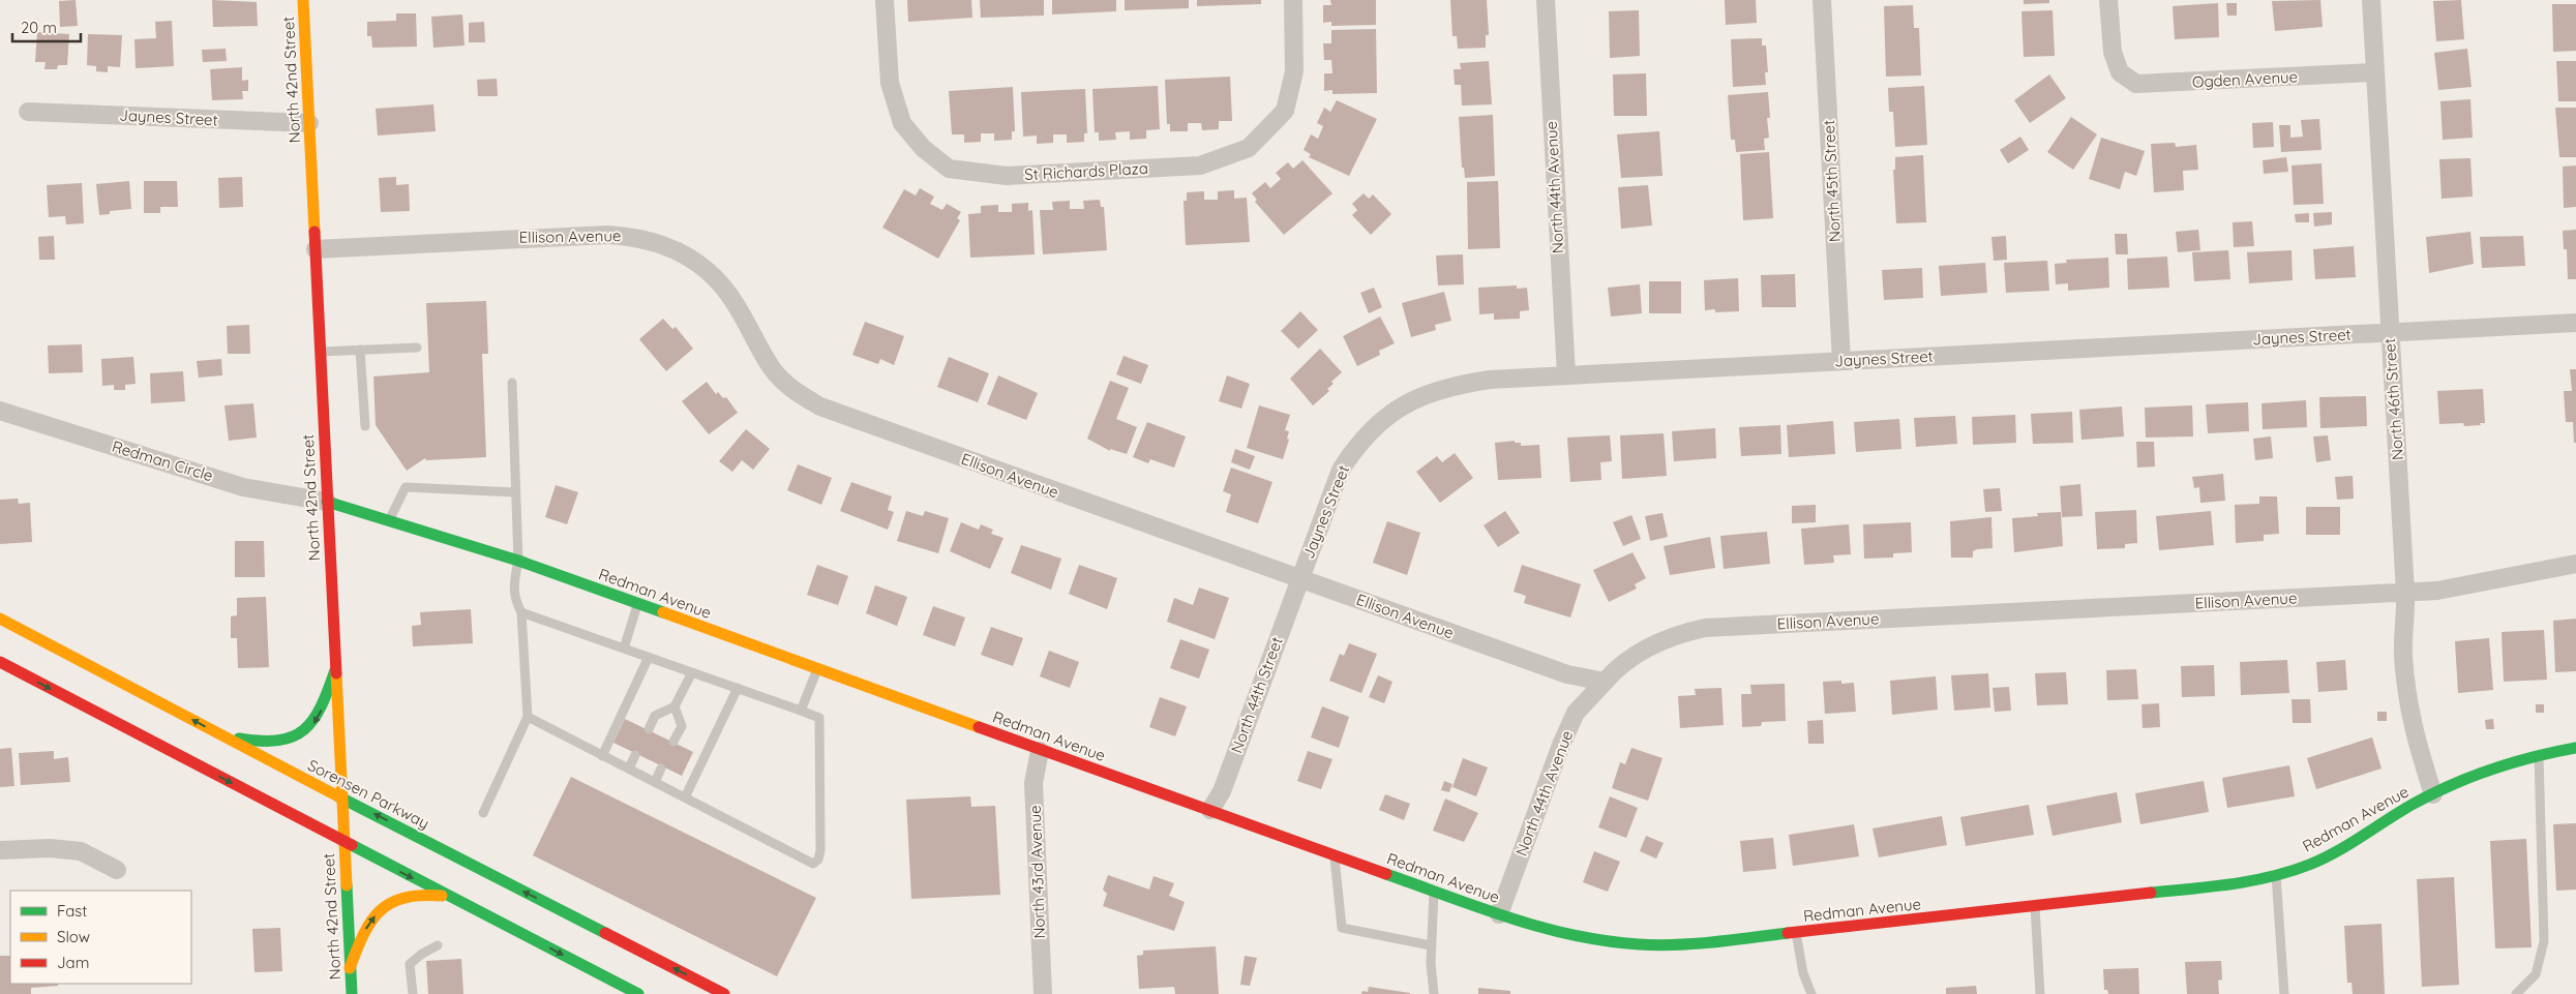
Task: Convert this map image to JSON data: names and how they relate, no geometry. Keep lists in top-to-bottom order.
{
  "streets": {
    "main road": ["North 42nd Street", "Redman Avenue", "Sorensen Parkway"],
    "street": [
      "Ogden Avenue",
      "Jaynes Street",
      "St Richards Plaza",
      "North 45th Street",
      "North 44th Avenue",
      "Ellison Avenue",
      "North 46th Street",
      "Redman Circle",
      "North 44th Street",
      "North 43rd Avenue"
    ]
  },
  "crossings": [
    ["North 42nd Street", "Jaynes Street"],
    ["North 42nd Street", "Ellison Avenue"],
    ["North 42nd Street", "Redman Circle"],
    ["North 42nd Street", "Redman Avenue"],
    ["North 42nd Street", "Sorensen Parkway"],
    ["Ogden Avenue", "North 46th Street"],
    ["Jaynes Street", "North 45th Street"],
    ["Jaynes Street", "North 44th Avenue"],
    ["Jaynes Street", "Ellison Avenue"],
    ["Jaynes Street", "North 46th Street"],
    ["Jaynes Street", "North 44th Street"],
    ["North 44th Avenue", "Ellison Avenue"],
    ["North 44th Avenue", "Redman Avenue"],
    ["Ellison Avenue", "North 46th Street"],
    ["Ellison Avenue", "North 44th Street"],
    ["North 46th Street", "Redman Avenue"],
    ["Redman Circle", "Redman Avenue"],
    ["Redman Avenue", "North 44th Street"],
    ["Redman Avenue", "North 43rd Avenue"]
  ],
  "legend": ["Fast", "Slow", "Jam"],
  "scale_bar": "20 m"
}
